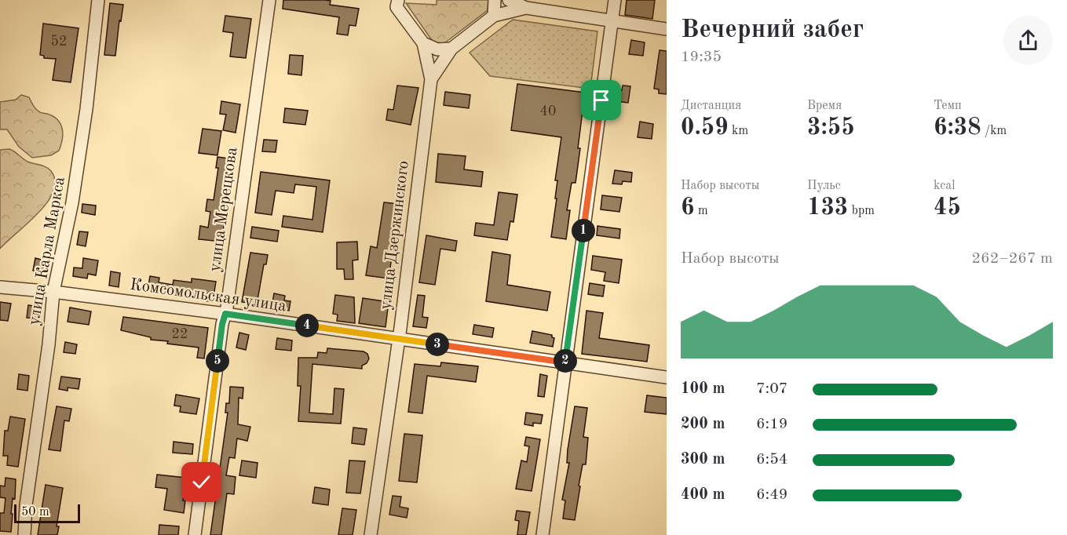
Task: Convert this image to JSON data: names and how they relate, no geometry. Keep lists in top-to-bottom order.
{
  "streets": {
    "street": [
      "улица Мерецкова",
      "улица Дзержинского",
      "улица Карла Маркса",
      "Комсомольская улица"
    ]
  },
  "crossings": [
    ["улица Мерецкова", "Комсомольская улица"],
    ["улица Дзержинского", "Комсомольская улица"],
    ["улица Карла Маркса", "Комсомольская улица"]
  ],
  "house_numbers": ["52", "40", "22"],
  "scale_bar": "50 m",
  "page": {
    "heading": ["Вечерний забег", "19:35"],
    "stats": [
      ["Дистанция", "0.59 km"],
      ["Время", "3:55"],
      ["Темп", "6:38 /km"],
      ["Набор высоты", "6 m"],
      ["Пульс", "133 bpm"],
      ["kcal", "45"]
    ],
    "pins": [
      "1",
      "4",
      "3",
      "2",
      "5"
    ],
    "chart": ["Набор высоты", "262–267 m"],
    "list": [
      {
        "name": "100 m",
        "note": "7:07"
      },
      {
        "name": "200 m",
        "note": "6:19"
      },
      {
        "name": "300 m",
        "note": "6:54"
      },
      {
        "name": "400 m",
        "note": "6:49"
      }
    ],
    "scale": "50 m"
  }
}
